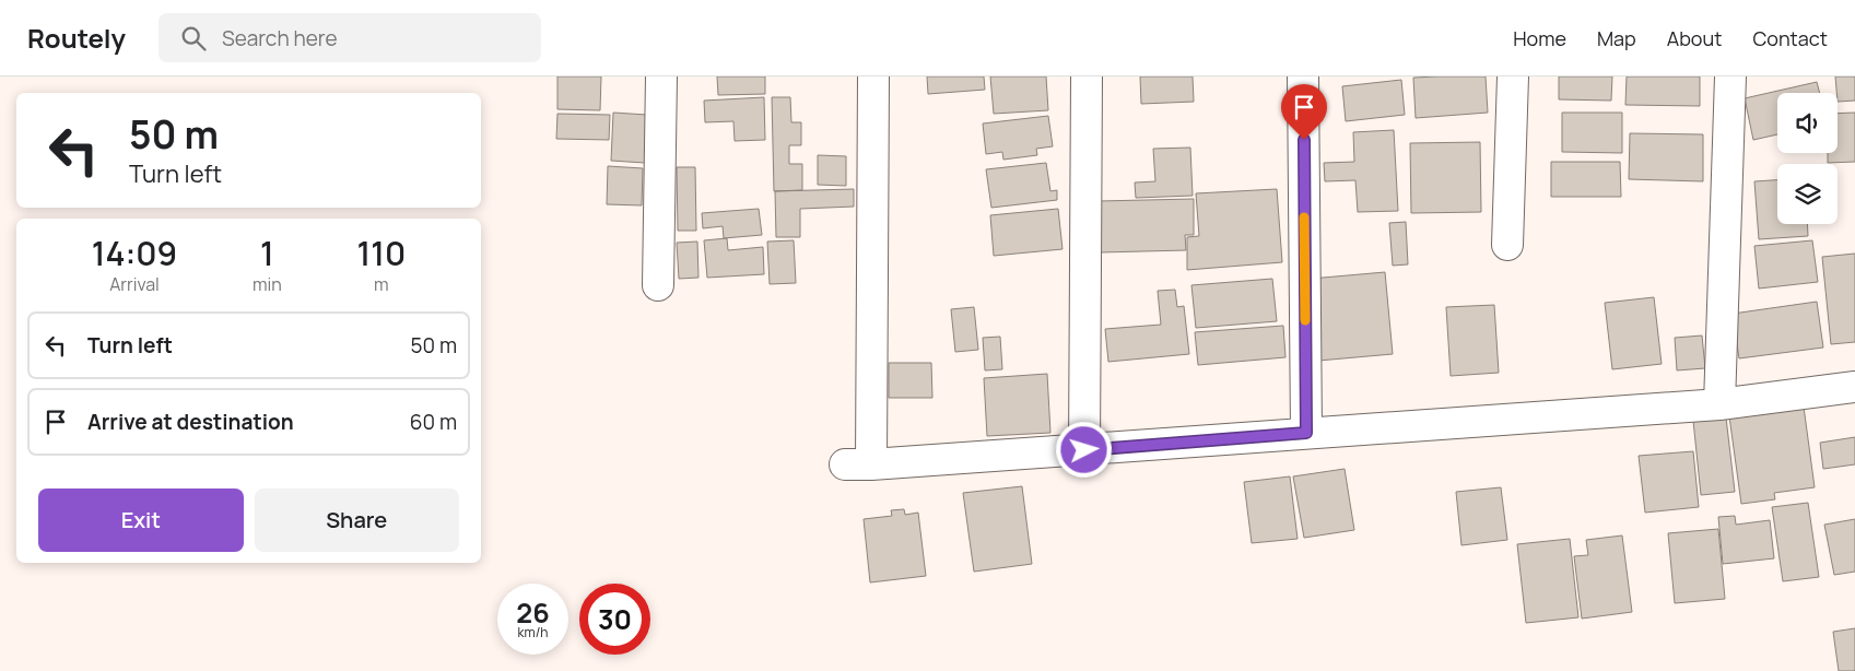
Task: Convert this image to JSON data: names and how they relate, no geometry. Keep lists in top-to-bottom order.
{
  "page": {
    "header": "Routely",
    "search": "Search here",
    "nav": [
      "Home",
      "Map",
      "About",
      "Contact"
    ],
    "turn": ["50 m", "Turn left"],
    "eta": [
      "14:09",
      "Arrival",
      "1",
      "min",
      "110",
      "m"
    ],
    "list": [
      {
        "name": "Turn left",
        "value": "50 m"
      },
      {
        "name": "Arrive at destination",
        "value": "60 m"
      }
    ],
    "buttons": ["Exit", "Share"],
    "speed": "26 km/h",
    "limit": "30"
  }
}
